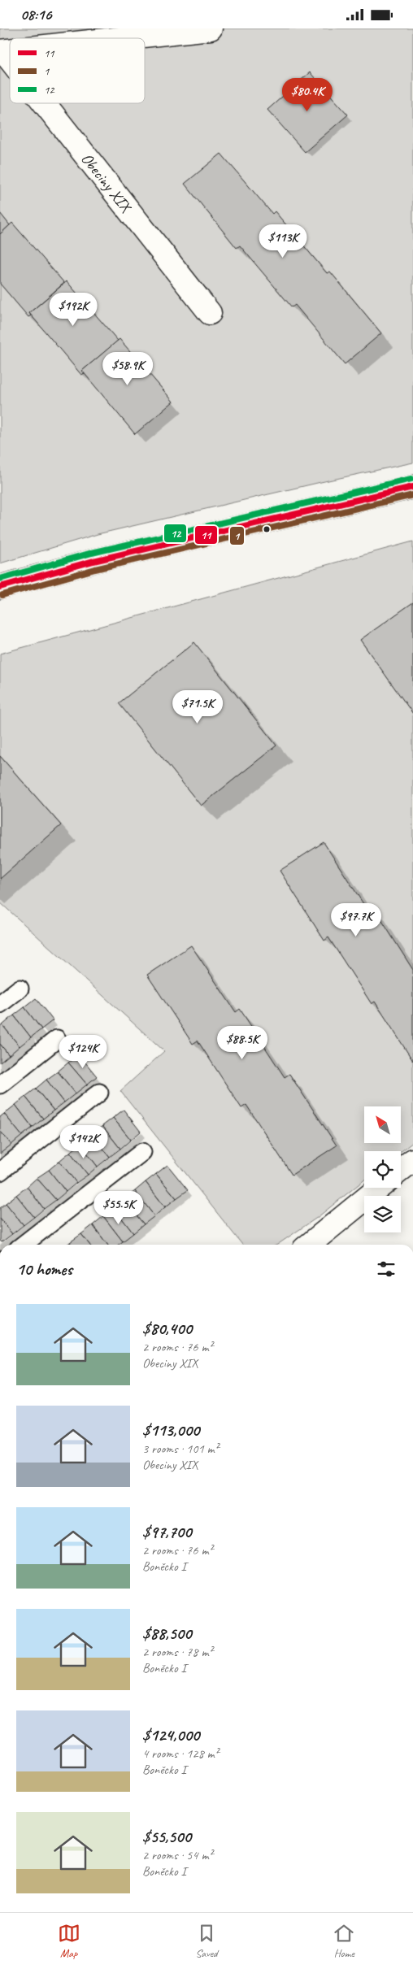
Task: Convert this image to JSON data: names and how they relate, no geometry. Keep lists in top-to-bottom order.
{
  "streets": {
    "street": ["Obeciny XIX"]
  },
  "lines": ["transit line 12", "transit line 11", "transit line 1"],
  "legend": ["11", "1", "12"],
  "north": "top left",
  "page": {
    "status": "08:16",
    "price": [
      "$80.4K",
      "$113K",
      "$192K",
      "$58.9K",
      "$71.5K",
      "$97.7K",
      "$88.5K",
      "$124K",
      "$142K",
      "$55.5K"
    ],
    "heading": "10 homes",
    "list": [
      {
        "name": "$80,400",
        "note": "2 rooms · 76 m² · Obeciny XIX"
      },
      {
        "name": "$113,000",
        "note": "3 rooms · 101 m² · Obeciny XIX"
      },
      {
        "name": "$97,700",
        "note": "2 rooms · 76 m² · Boněcko I"
      },
      {
        "name": "$88,500",
        "note": "2 rooms · 78 m² · Boněcko I"
      },
      {
        "name": "$124,000",
        "note": "4 rooms · 128 m² · Boněcko I"
      },
      {
        "name": "$55,500",
        "note": "2 rooms · 54 m² · Boněcko I"
      }
    ],
    "tabs": ["Map", "Saved", "Home"]
  }
}
